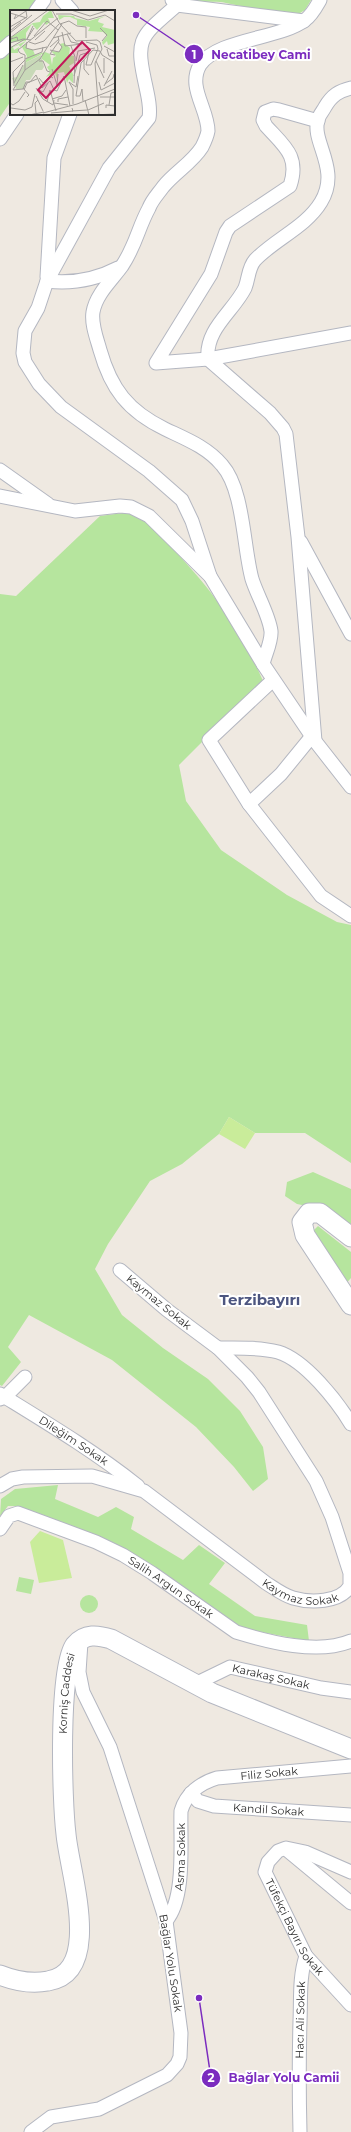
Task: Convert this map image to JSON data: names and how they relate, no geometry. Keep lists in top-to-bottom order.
{
  "streets": {
    "main road": ["Korniş Caddesi"],
    "street": [
      "Kaymaz Sokak",
      "Dileğim Sokak",
      "Salih Argun Sokak",
      "Karakaş Sokak",
      "Filiz Sokak",
      "Kandil Sokak",
      "Asma Sokak",
      "Tüfekçi Bayırı Sokak",
      "Bağlar Yolu Sokak",
      "Hacı Ali Sokak"
    ]
  },
  "crossings": [
    ["Kaymaz Sokak", "Dileğim Sokak"],
    ["Karakaş Sokak", "Korniş Caddesi"],
    ["Korniş Caddesi", "Bağlar Yolu Sokak"],
    ["Filiz Sokak", "Kandil Sokak"],
    ["Filiz Sokak", "Asma Sokak"],
    ["Kandil Sokak", "Asma Sokak"],
    ["Asma Sokak", "Bağlar Yolu Sokak"],
    ["Tüfekçi Bayırı Sokak", "Hacı Ali Sokak"]
  ],
  "districts": ["Terzibayırı"],
  "places": ["Necatibey Cami", "Bağlar Yolu Camii"]
}
